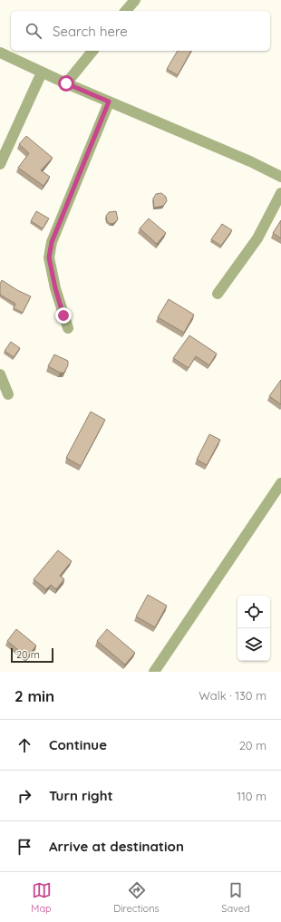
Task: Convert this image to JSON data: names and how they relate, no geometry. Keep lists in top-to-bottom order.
{
  "scale_bar": "20 m",
  "page": {
    "search": "Search here",
    "scale": "20 m",
    "heading": ["2 min", "Walk · 130 m"],
    "list": [
      ["Continue", "20 m"],
      ["Turn right", "110 m"],
      "Arrive at destination"
    ],
    "nav": ["Map", "Directions", "Saved"]
  }
}
